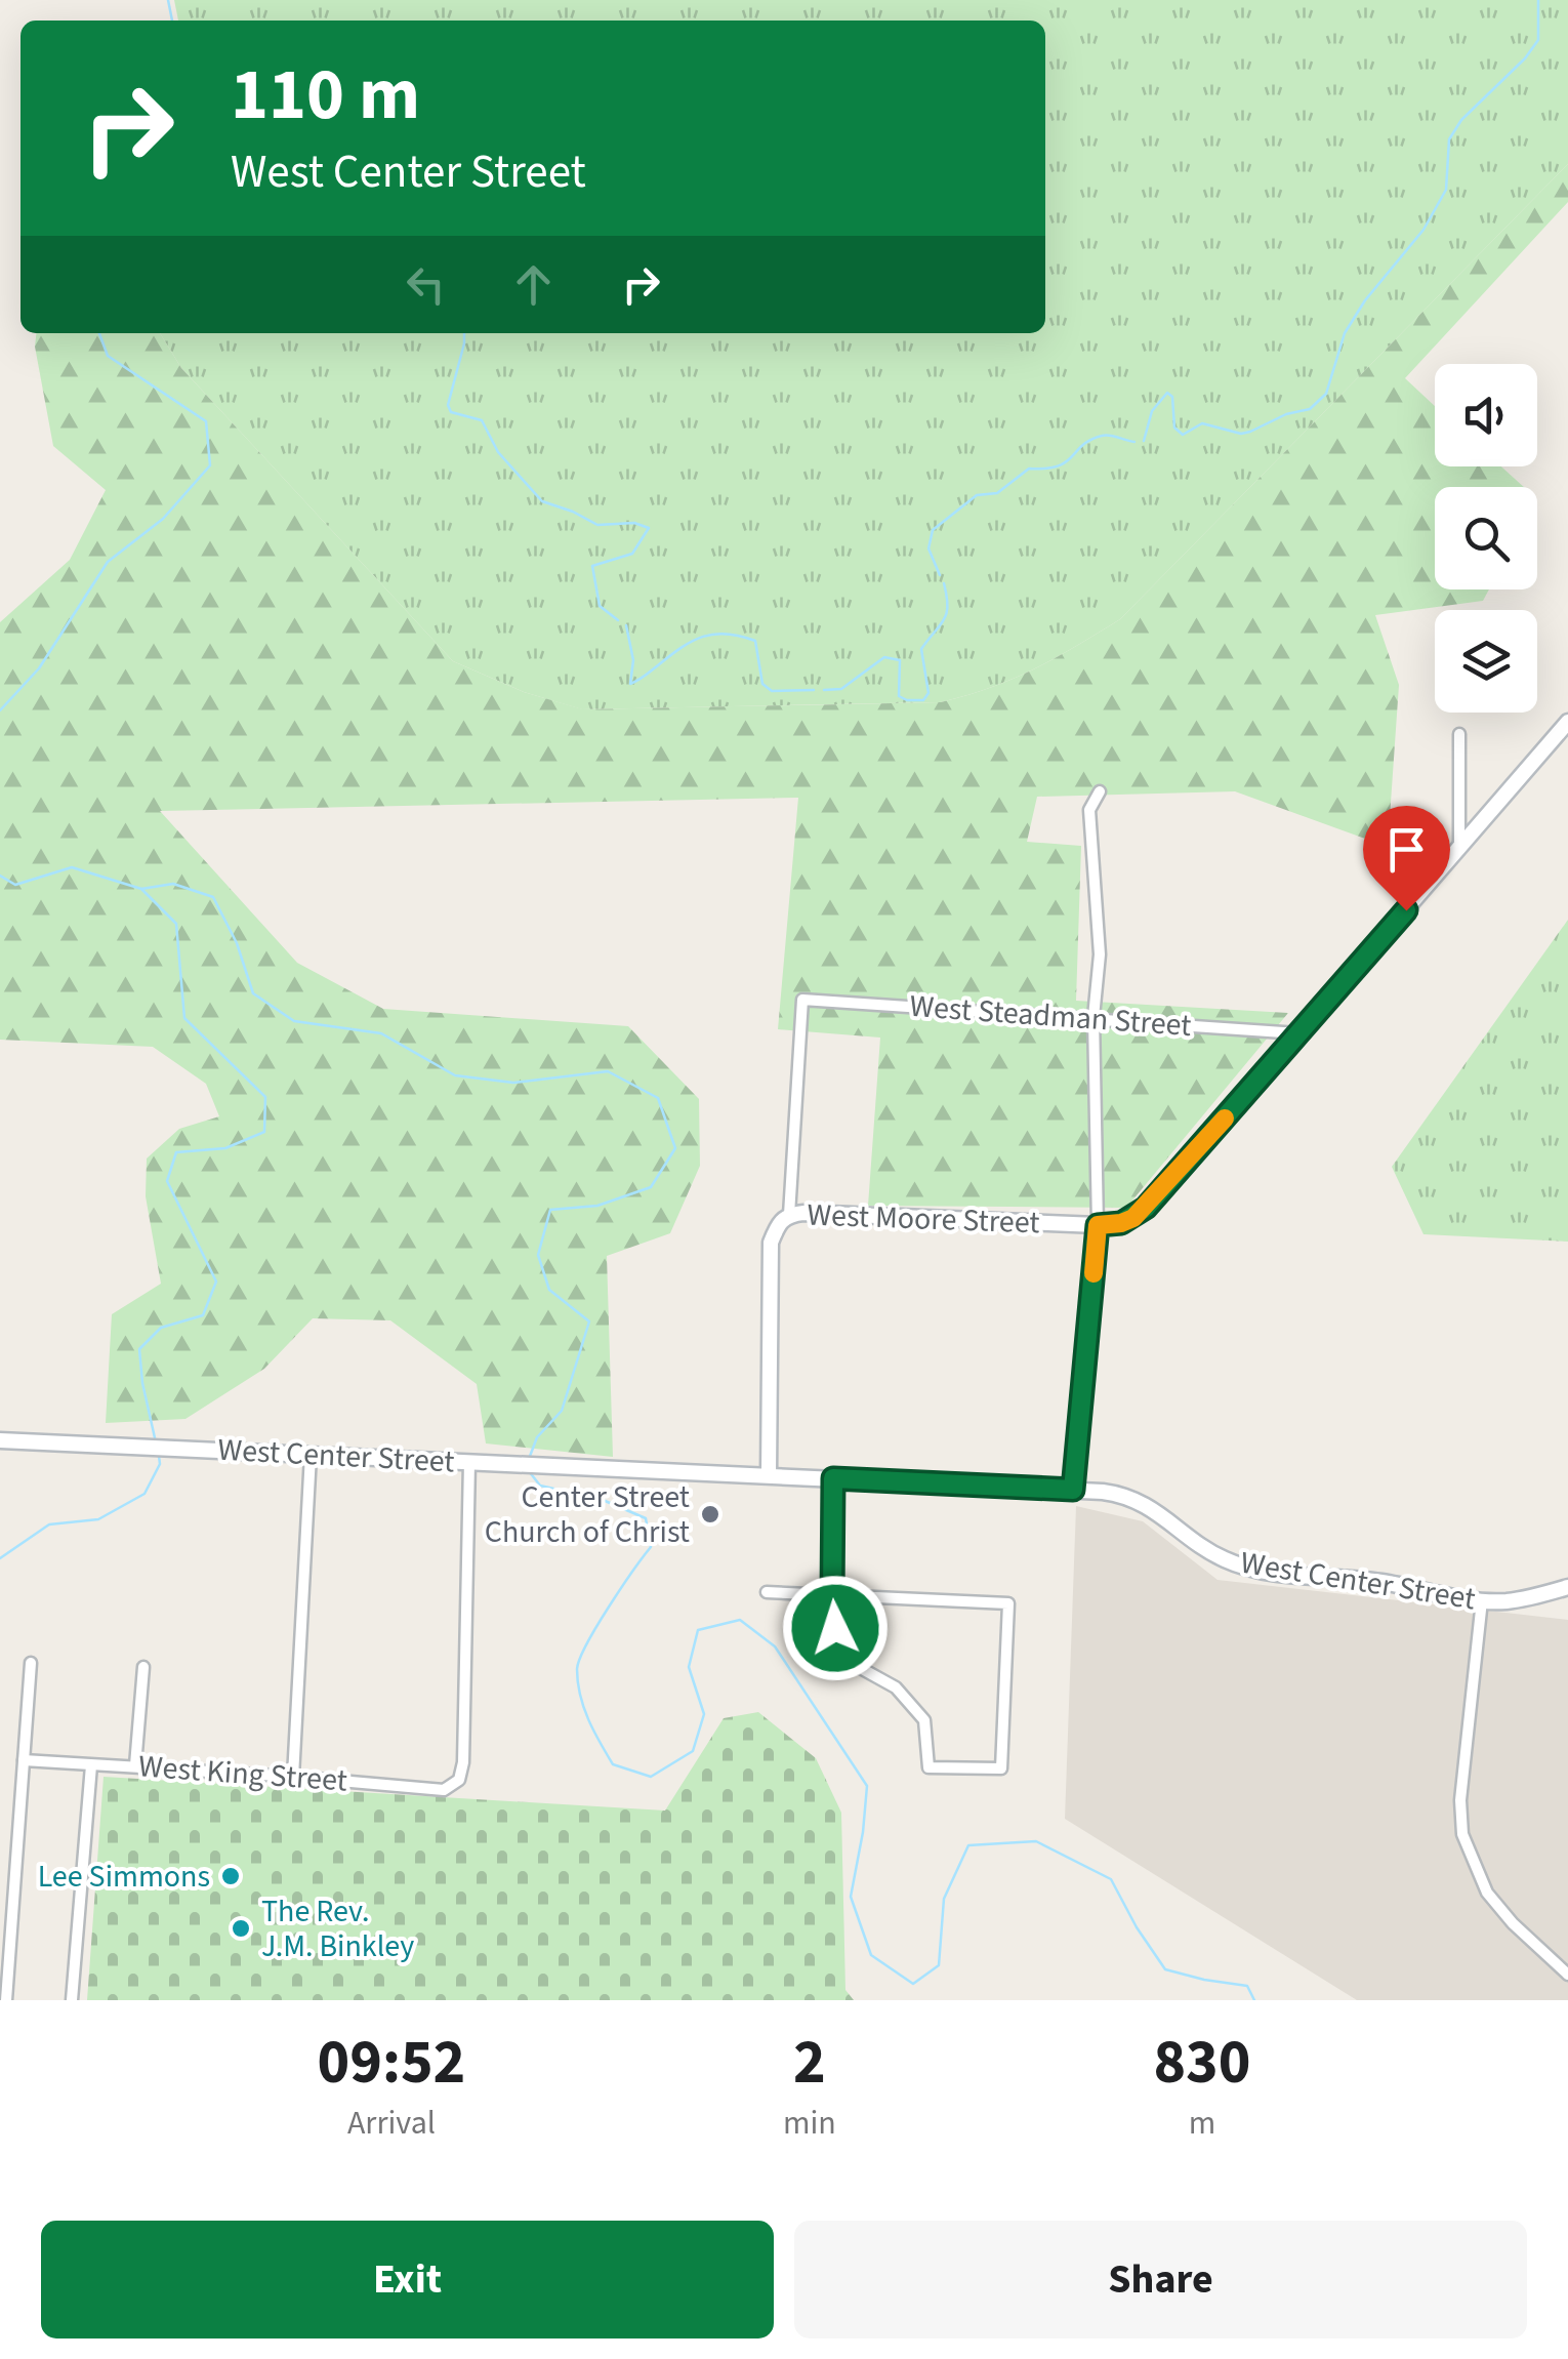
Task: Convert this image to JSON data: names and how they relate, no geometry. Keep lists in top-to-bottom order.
{
  "streets": {
    "street": [
      "West Steadman Street",
      "West Moore Street",
      "West Center Street",
      "West King Street"
    ]
  },
  "crossings": [
    ["West Steadman Street", "West Moore Street"],
    ["West Center Street", "West King Street"]
  ],
  "places": ["Center Street Church of Christ", "Lee Simmons", "The Rev. J.M. Binkley"],
  "page": {
    "turn": ["110 m", "West Center Street"],
    "eta": [
      "09:52",
      "Arrival",
      "2",
      "min",
      "830",
      "m"
    ],
    "buttons": ["Exit", "Share"]
  }
}
